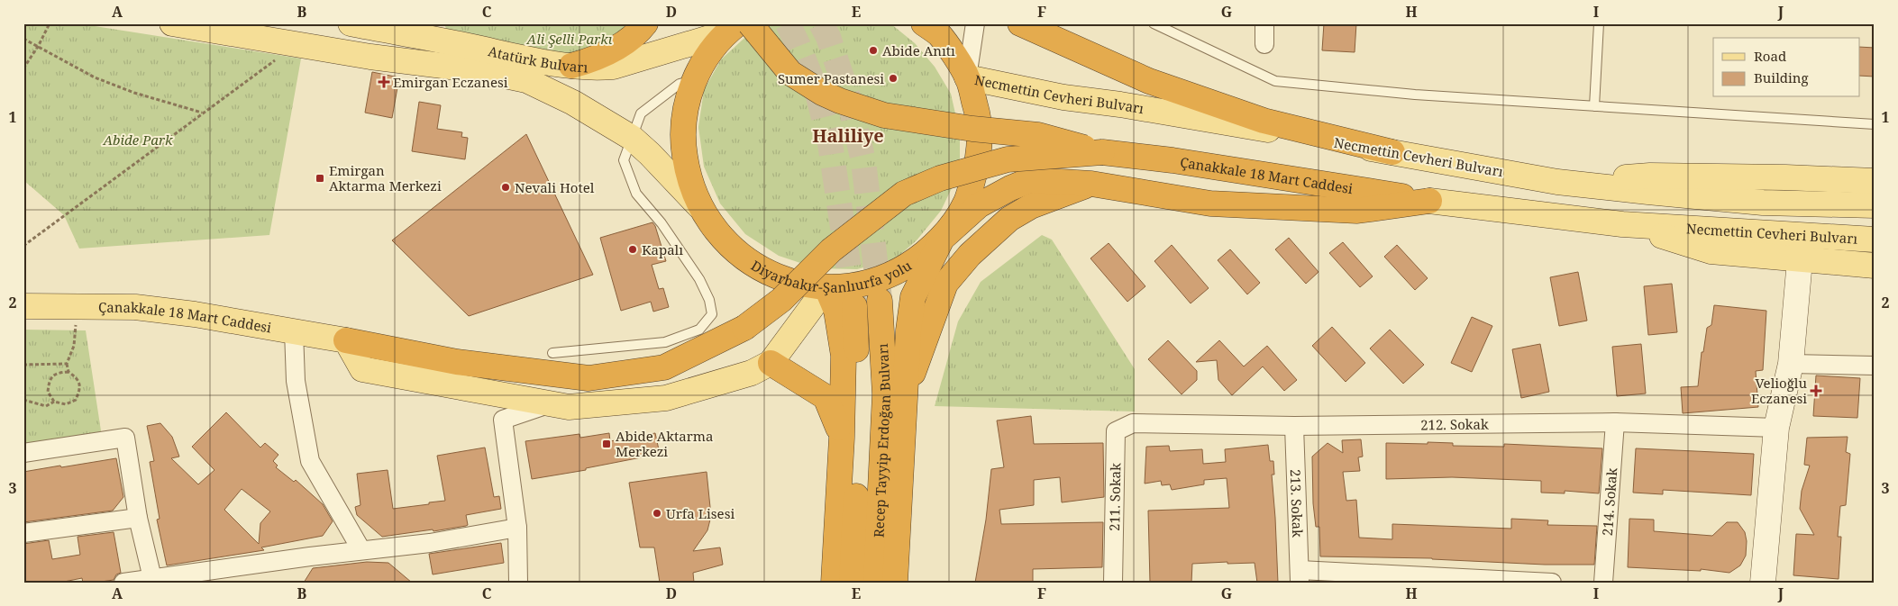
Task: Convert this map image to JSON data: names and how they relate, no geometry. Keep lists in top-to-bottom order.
{
  "streets": {
    "highway": ["Çanakkale 18 Mart Caddesi", "Diyarbakır-Şanlıurfa yolu", "Recep Tayyip Erdoğan Bulvarı"],
    "main road": ["Atatürk Bulvarı", "Necmettin Cevheri Bulvarı"],
    "street": [
      "212. Sokak",
      "211. Sokak",
      "214. Sokak",
      "213. Sokak"
    ]
  },
  "crossings": [
    ["Atatürk Bulvarı", "Diyarbakır-Şanlıurfa yolu"],
    ["Necmettin Cevheri Bulvarı", "Çanakkale 18 Mart Caddesi"],
    ["Necmettin Cevheri Bulvarı", "Diyarbakır-Şanlıurfa yolu"],
    ["212. Sokak", "211. Sokak"],
    ["212. Sokak", "214. Sokak"],
    ["212. Sokak", "213. Sokak"]
  ],
  "districts": ["Haliliye"],
  "parks": ["Ali Şelli Parkı", "Abide Park"],
  "places": {
    "other": [
      "Abide Anıtı",
      "Sumer Pastanesi",
      "Nevali Hotel",
      "Kapalı",
      "Urfa Lisesi"
    ],
    "health": ["Emirgan Eczanesi", "Velioğlu Eczanesi"],
    "transit": ["Emirgan Aktarma Merkezi", "Abide Aktarma Merkezi"]
  },
  "legend": ["Road", "Building"],
  "grid": {
    "columns": [
      "A",
      "B",
      "C",
      "D",
      "E",
      "F",
      "G",
      "H",
      "I",
      "J"
    ],
    "rows": ["1", "2", "3"]
  }
}
